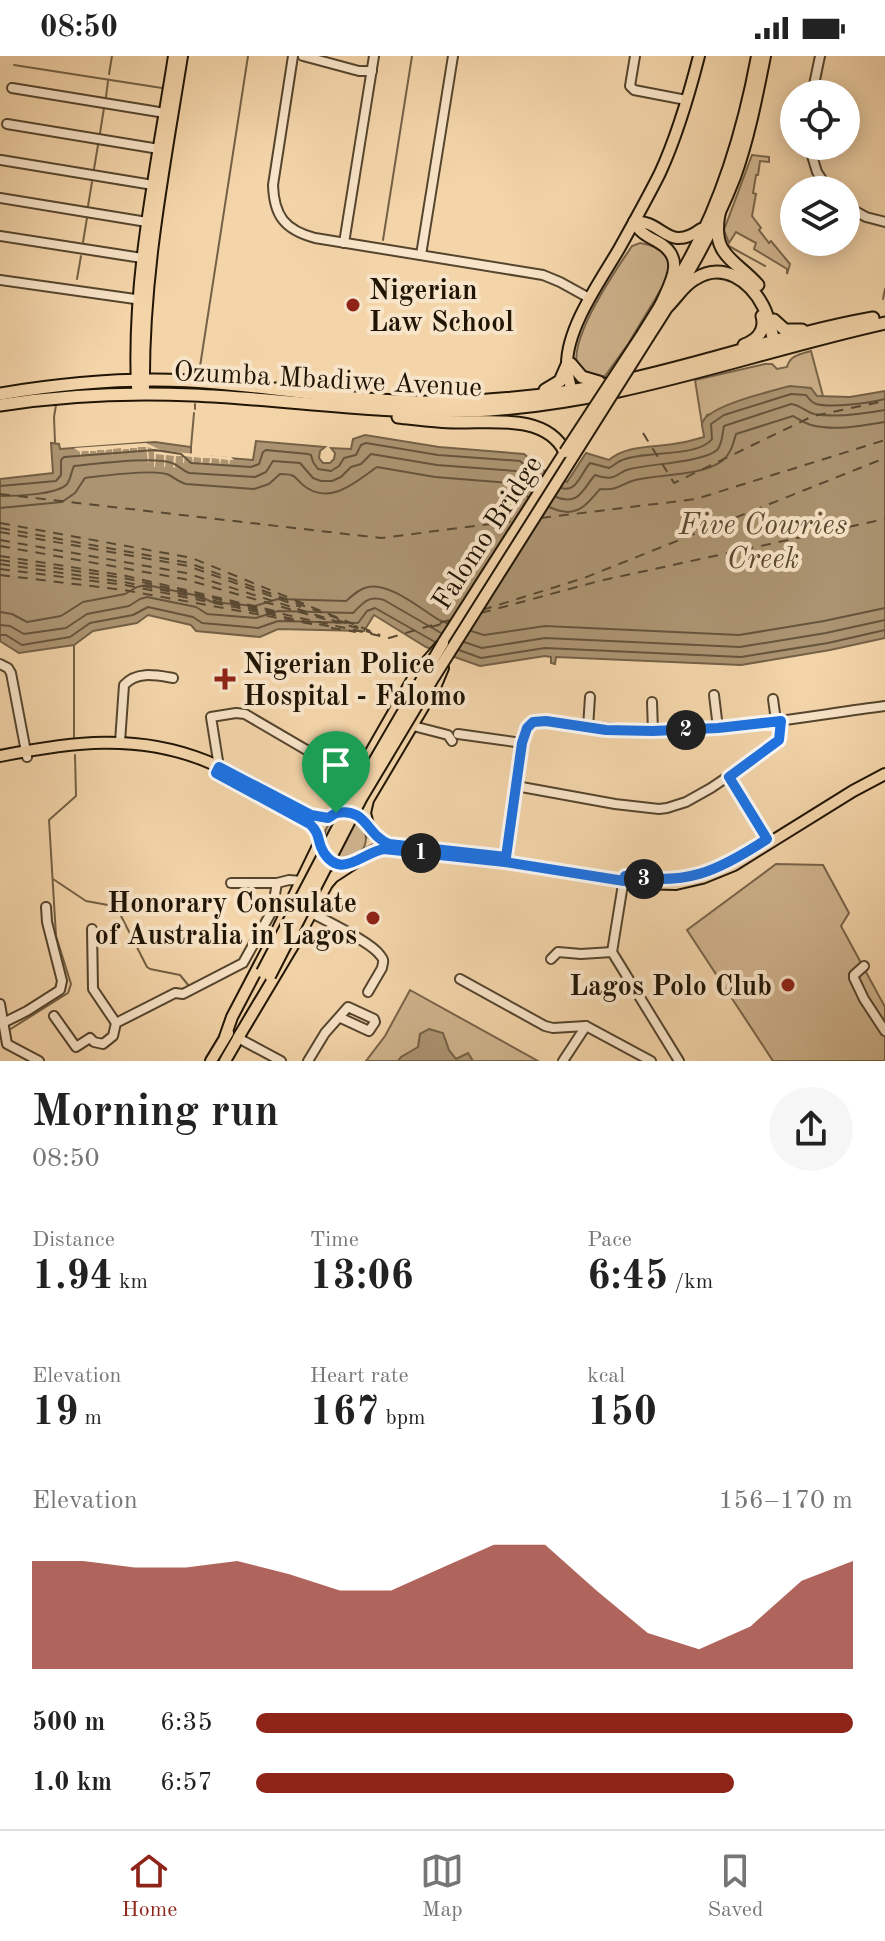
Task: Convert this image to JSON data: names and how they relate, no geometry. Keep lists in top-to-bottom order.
{
  "streets": {
    "highway": ["Ozumba Mbadiwe Avenue"],
    "main road": ["Falomo Bridge"]
  },
  "water": ["Five Cowries Creek"],
  "places": {
    "other": ["Nigerian Law School", "Honorary Consulate of Australia in Lagos", "Lagos Polo Club"],
    "health": ["Nigerian Police Hospital - Falomo"]
  },
  "page": {
    "status": "08:50",
    "pins": ["2", "1", "3"],
    "heading": ["Morning run", "08:50"],
    "stats": [
      ["Distance", "1.94 km"],
      ["Time", "13:06"],
      ["Pace", "6:45 /km"],
      ["Elevation", "19 m"],
      ["Heart rate", "167 bpm"],
      ["kcal", "150"]
    ],
    "chart": ["Elevation", "156–170 m"],
    "list": [
      {
        "name": "500 m",
        "note": "6:35"
      },
      {
        "name": "1.0 km",
        "note": "6:57"
      }
    ],
    "tabs": ["Home", "Map", "Saved"]
  }
}
